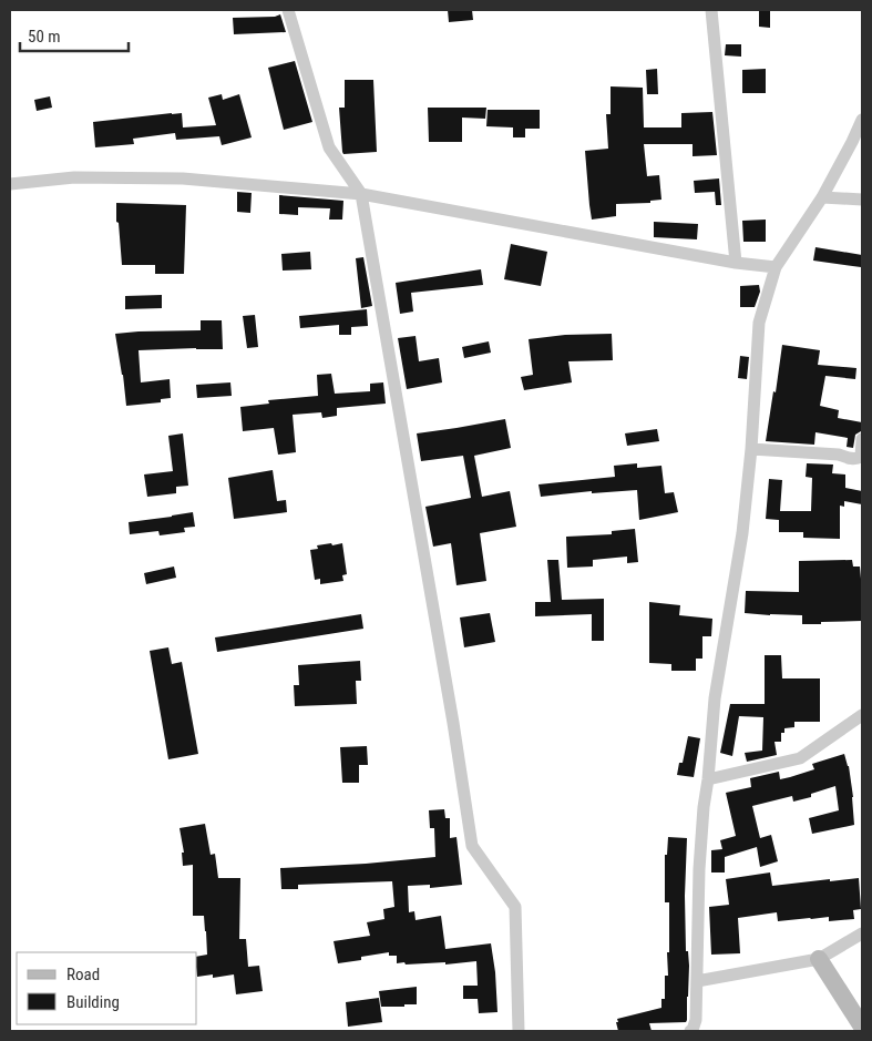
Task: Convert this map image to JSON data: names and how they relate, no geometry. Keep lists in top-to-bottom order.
{
  "legend": ["Road", "Building"],
  "scale_bar": "50 m"
}
